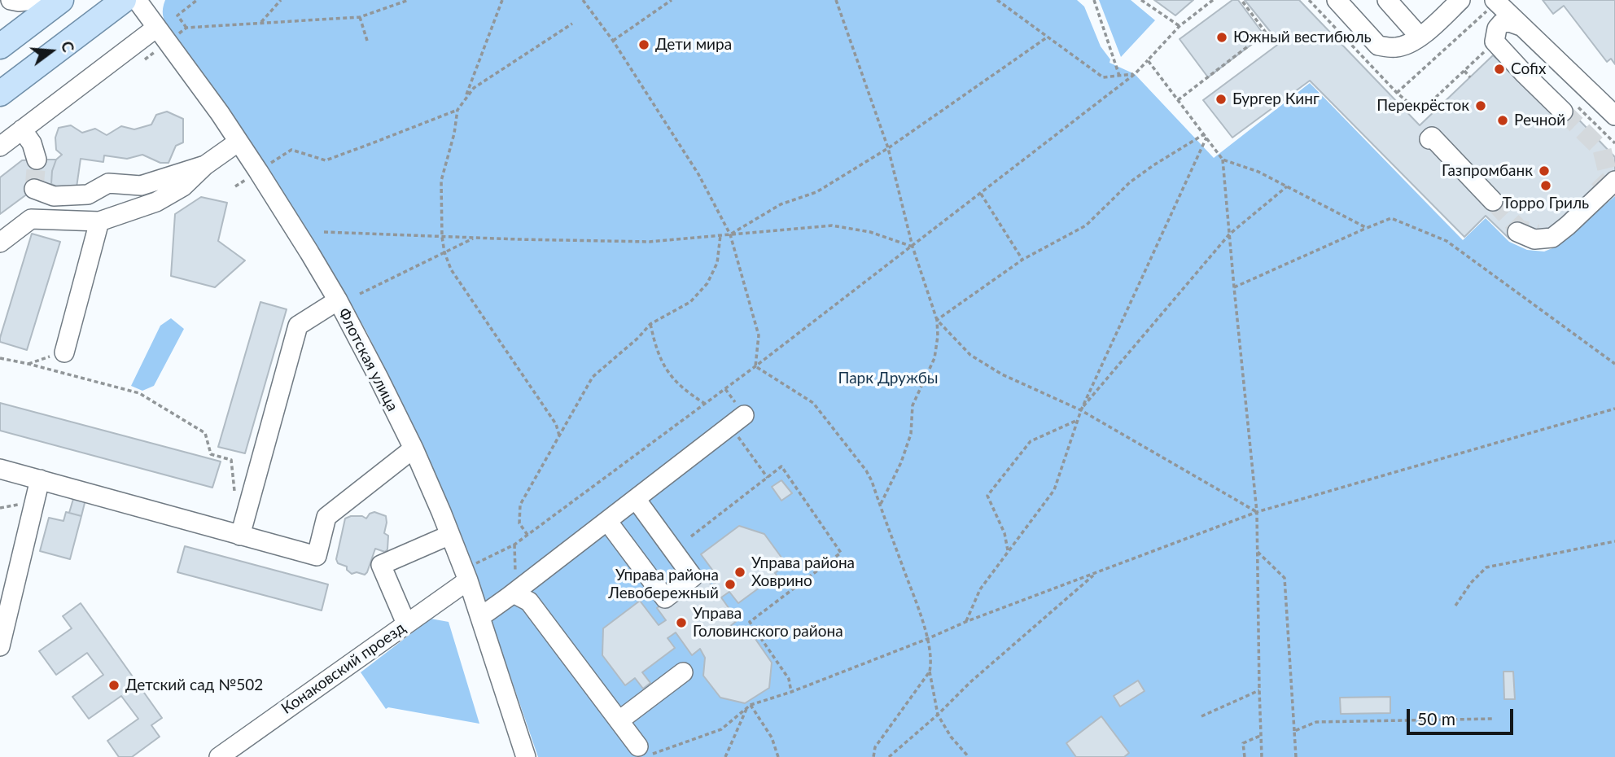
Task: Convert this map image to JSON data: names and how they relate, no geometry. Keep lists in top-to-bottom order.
{
  "streets": {
    "street": ["Флотская улица", "Конаковский проезд"]
  },
  "crossings": [
    ["Флотская улица", "Конаковский проезд"]
  ],
  "parks": ["Парк Дружбы"],
  "places": [
    "Южный вестибюль",
    "Дети мира",
    "Cofix",
    "Бургер Кинг",
    "Перекрёсток",
    "Речной",
    "Газпромбанк",
    "Торро Гриль",
    "Управа района Ховрино",
    "Управа района Левобережный",
    "Управа Головинского района",
    "Детский сад №502"
  ],
  "scale_bar": "50 m",
  "north": "right"
}
